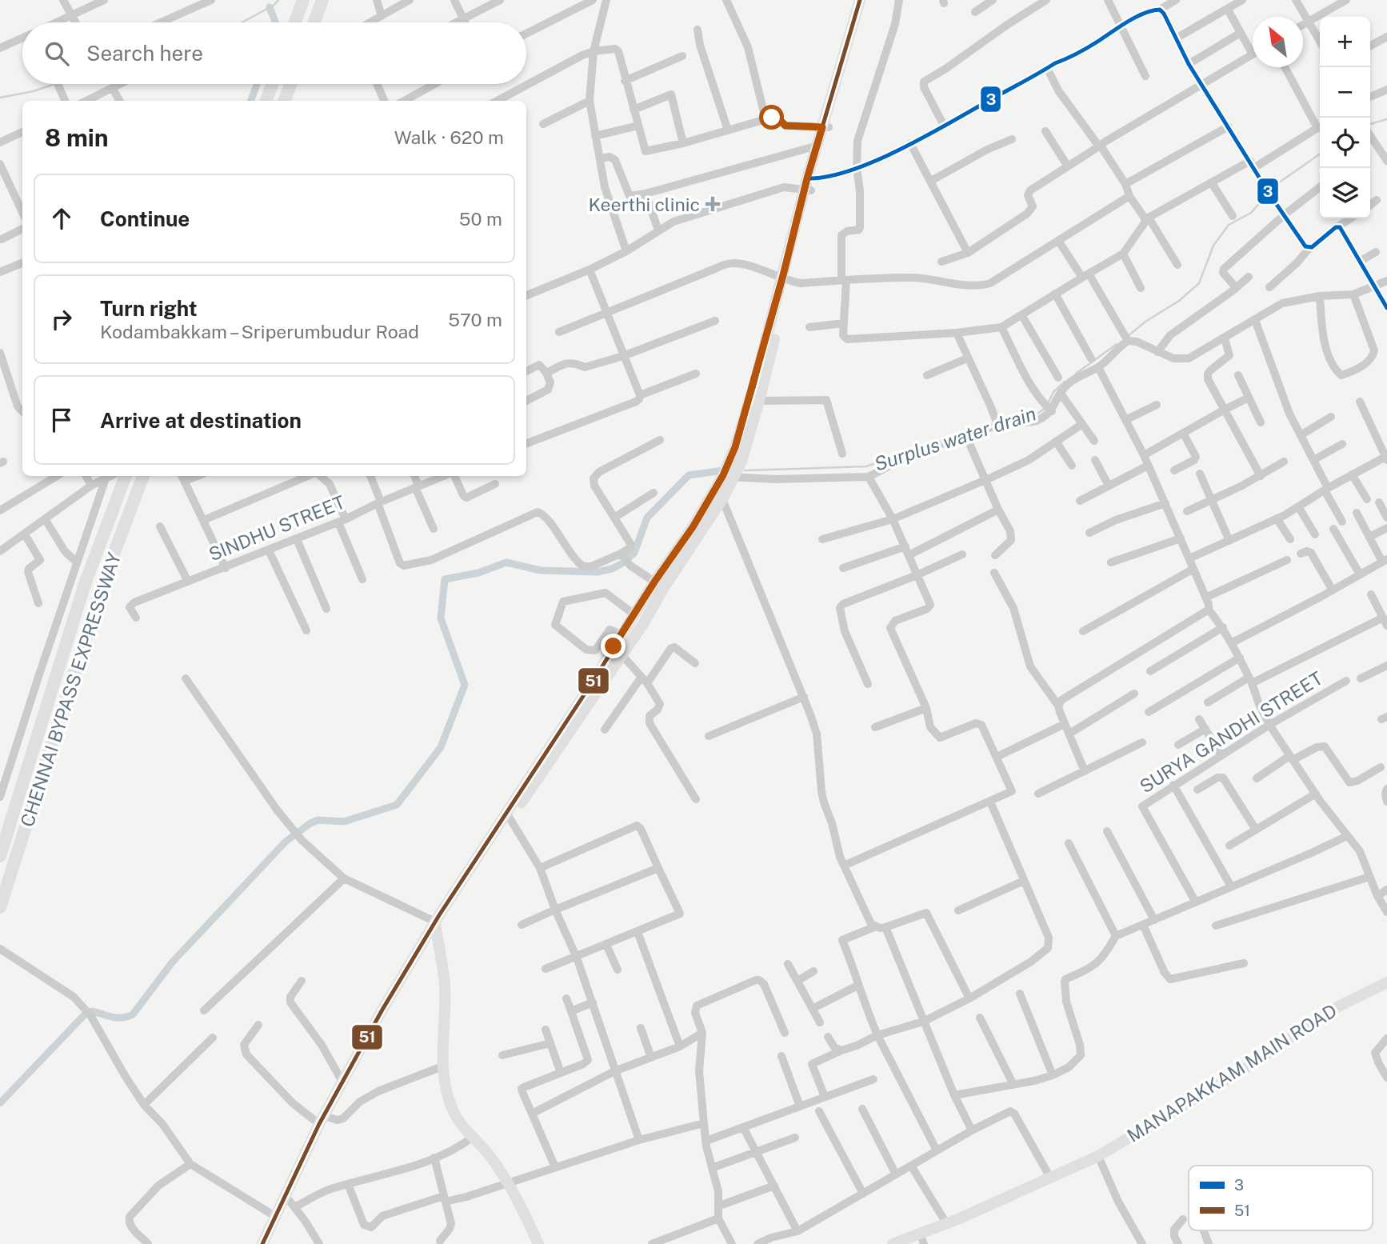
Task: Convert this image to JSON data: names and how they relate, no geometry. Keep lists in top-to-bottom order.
{
  "streets": {
    "highway": ["CHENNAI BYPASS EXPRESSWAY"],
    "main road": ["MANAPAKKAM MAIN ROAD"],
    "street": ["SINDHU STREET", "SURYA GANDHI STREET"]
  },
  "water": ["Surplus water drain"],
  "places": {
    "health": ["Keerthi clinic"]
  },
  "lines": ["transit line 51", "transit line 3"],
  "legend": ["3", "51"],
  "north": "top left",
  "page": {
    "map_buttons": ["+", "−"],
    "search": "Search here",
    "heading": ["8 min", "Walk · 620 m"],
    "list": [
      ["Continue", "50 m"],
      ["Turn right", "Kodambakkam – Sriperumbudur Road", "570 m"],
      "Arrive at destination"
    ]
  }
}
